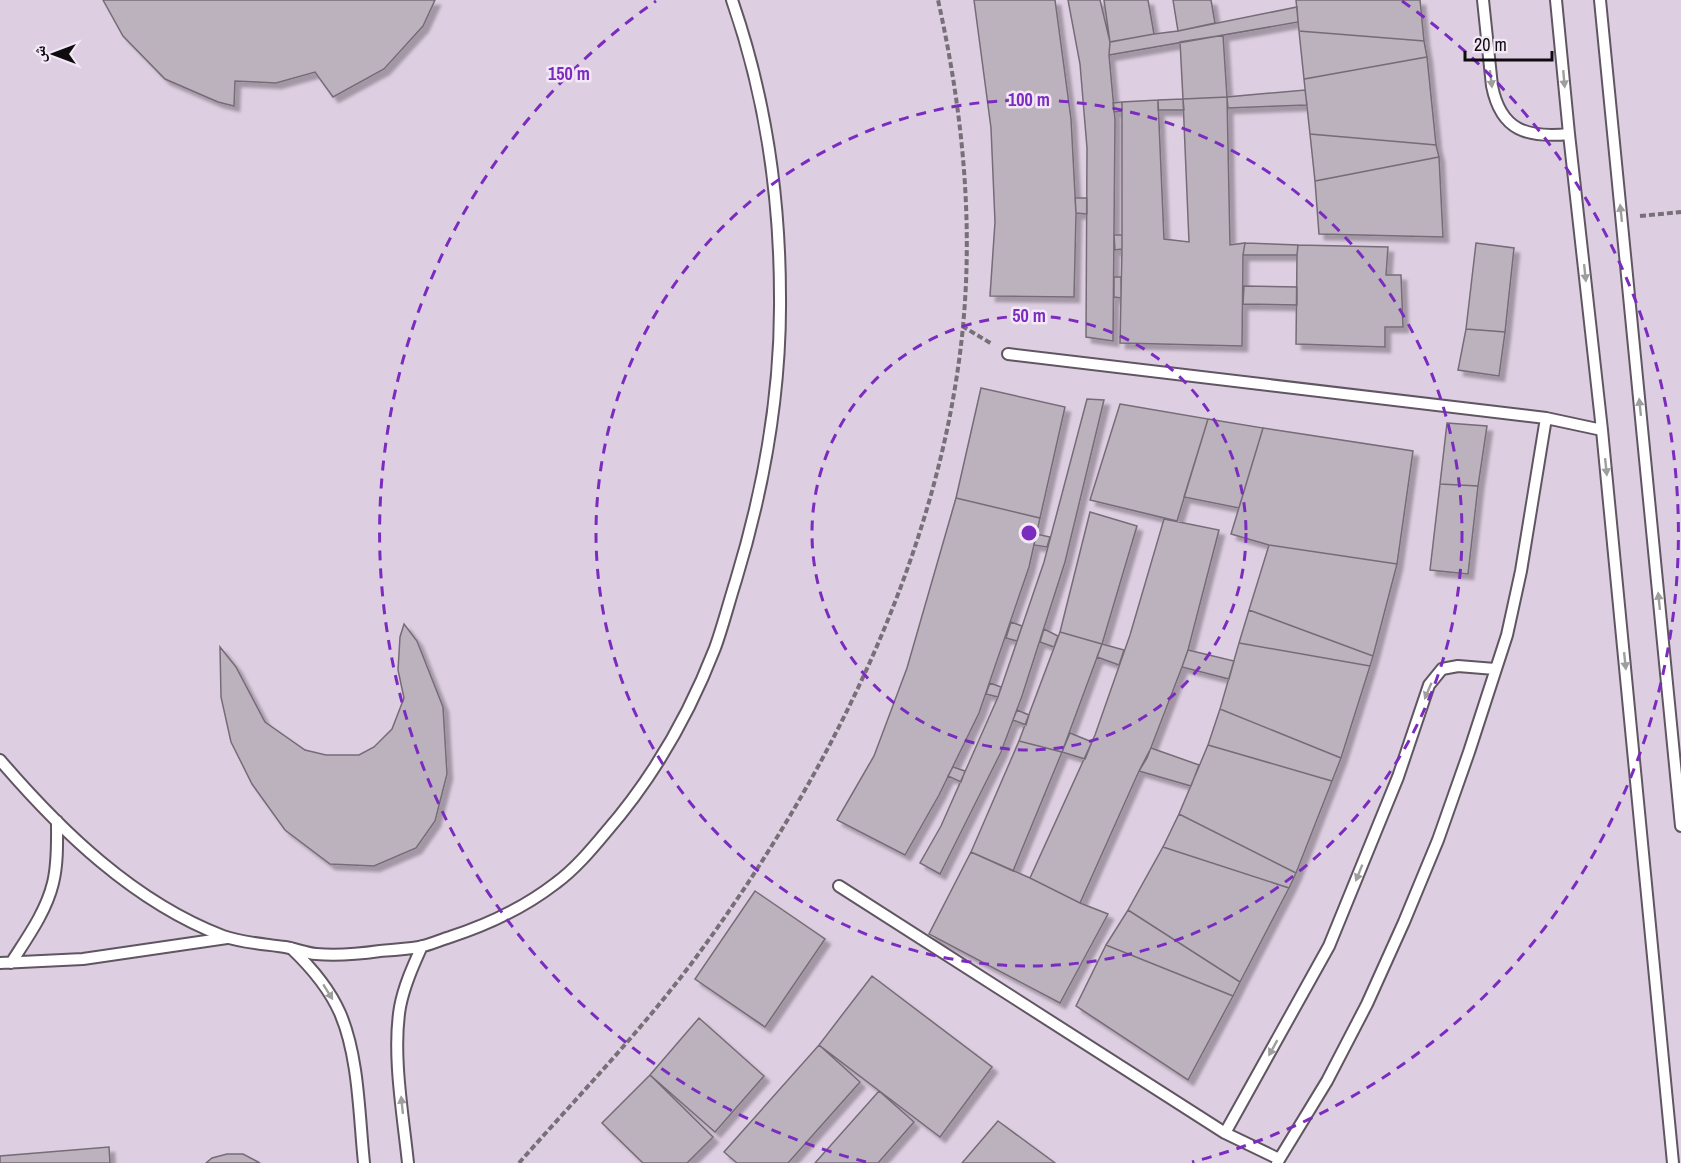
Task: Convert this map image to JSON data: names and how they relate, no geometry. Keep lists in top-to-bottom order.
{
  "scale_bar": "20 m",
  "north": "left",
  "rings": ["150 m", "100 m", "50 m"]
}
